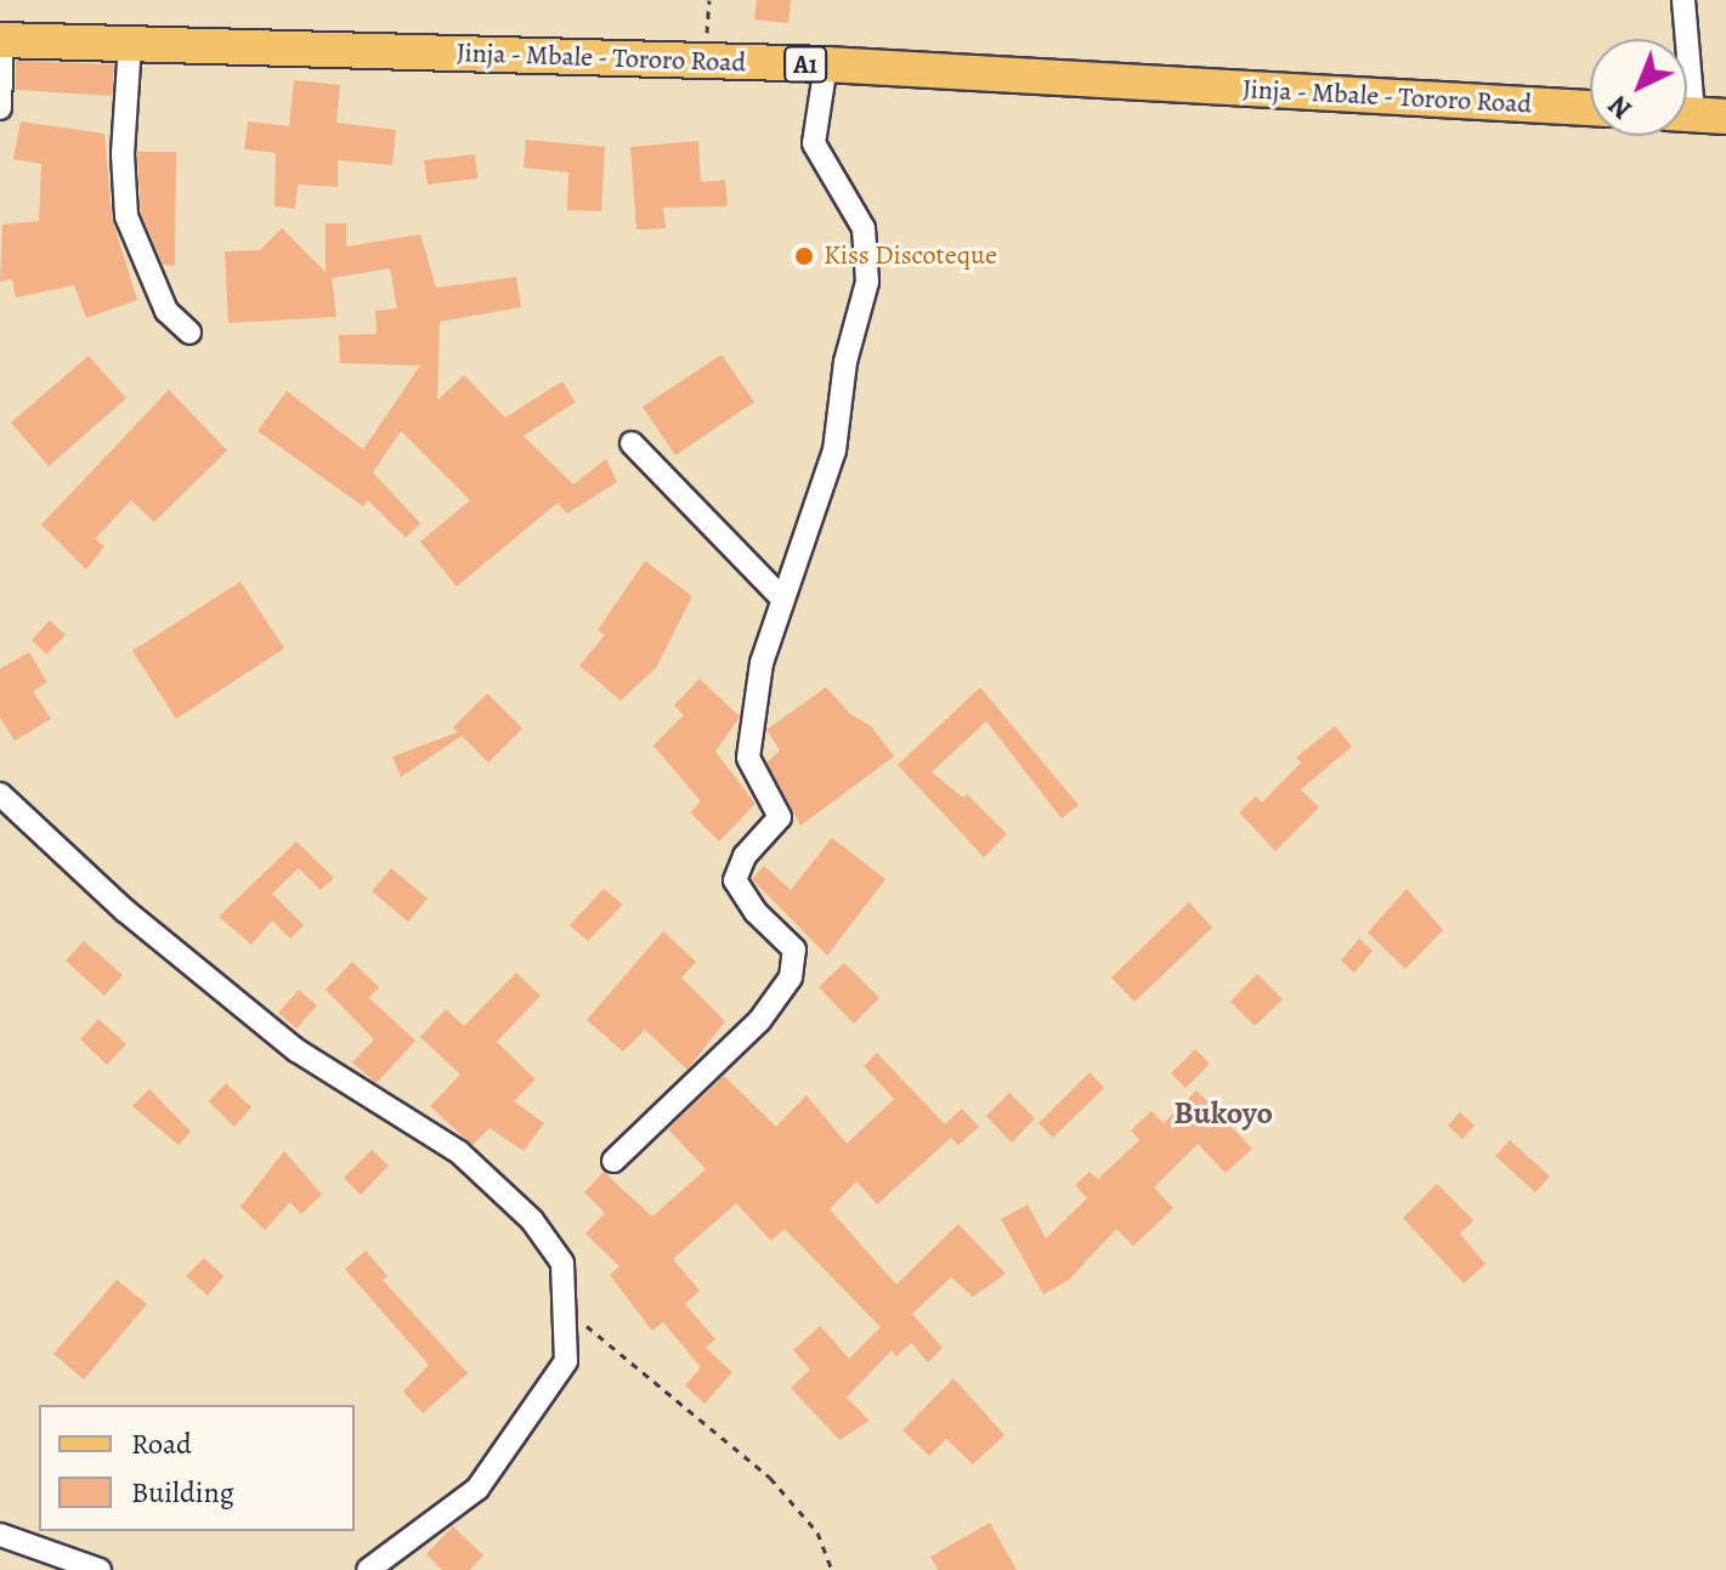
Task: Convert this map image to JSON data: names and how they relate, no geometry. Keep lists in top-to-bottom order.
{
  "streets": {
    "main road": ["Jinja - Mbale - Tororo Road", "A1"]
  },
  "districts": ["Bukoyo"],
  "places": ["Kiss Discoteque"],
  "legend": ["Road", "Building"],
  "north": "bottom left"
}
